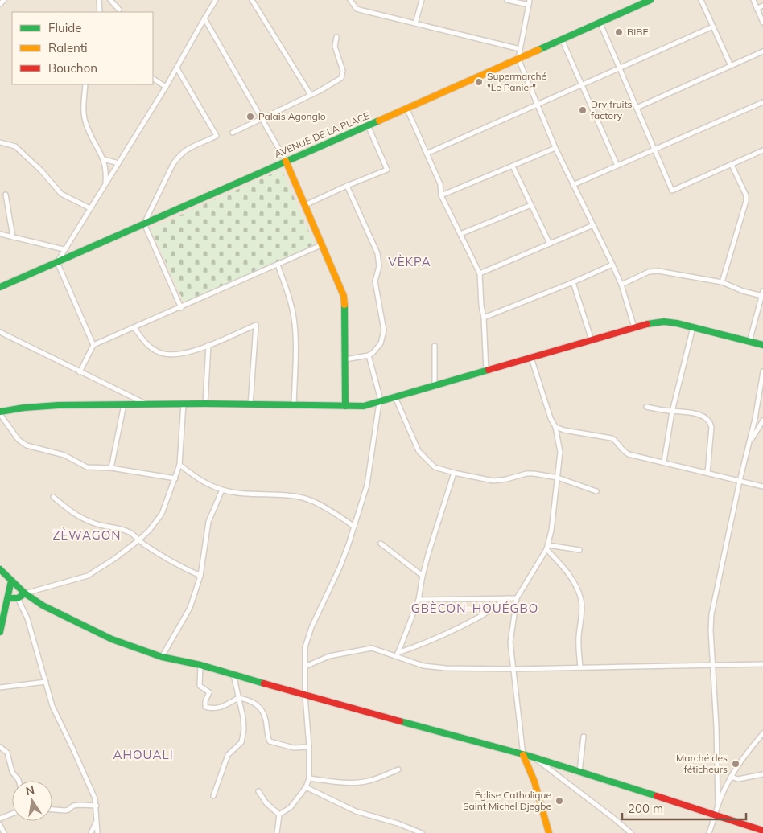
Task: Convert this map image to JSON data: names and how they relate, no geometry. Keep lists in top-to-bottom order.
{
  "streets": {
    "street": ["AVENUE DE LA PLACE"]
  },
  "districts": [
    "VÈKPA",
    "ZÈWAGON",
    "GBÈCON-HOUÉGBO",
    "AHOUALI"
  ],
  "places": [
    "BIBE",
    "Supermarché \"Le Panier\"",
    "Dry fruits factory",
    "Palais Agonglo",
    "Marché des féticheurs",
    "Église Catholique Saint Michel Djegbe"
  ],
  "legend": ["Fluide", "Ralenti", "Bouchon"],
  "scale_bar": "200 m",
  "north": "top"
}
